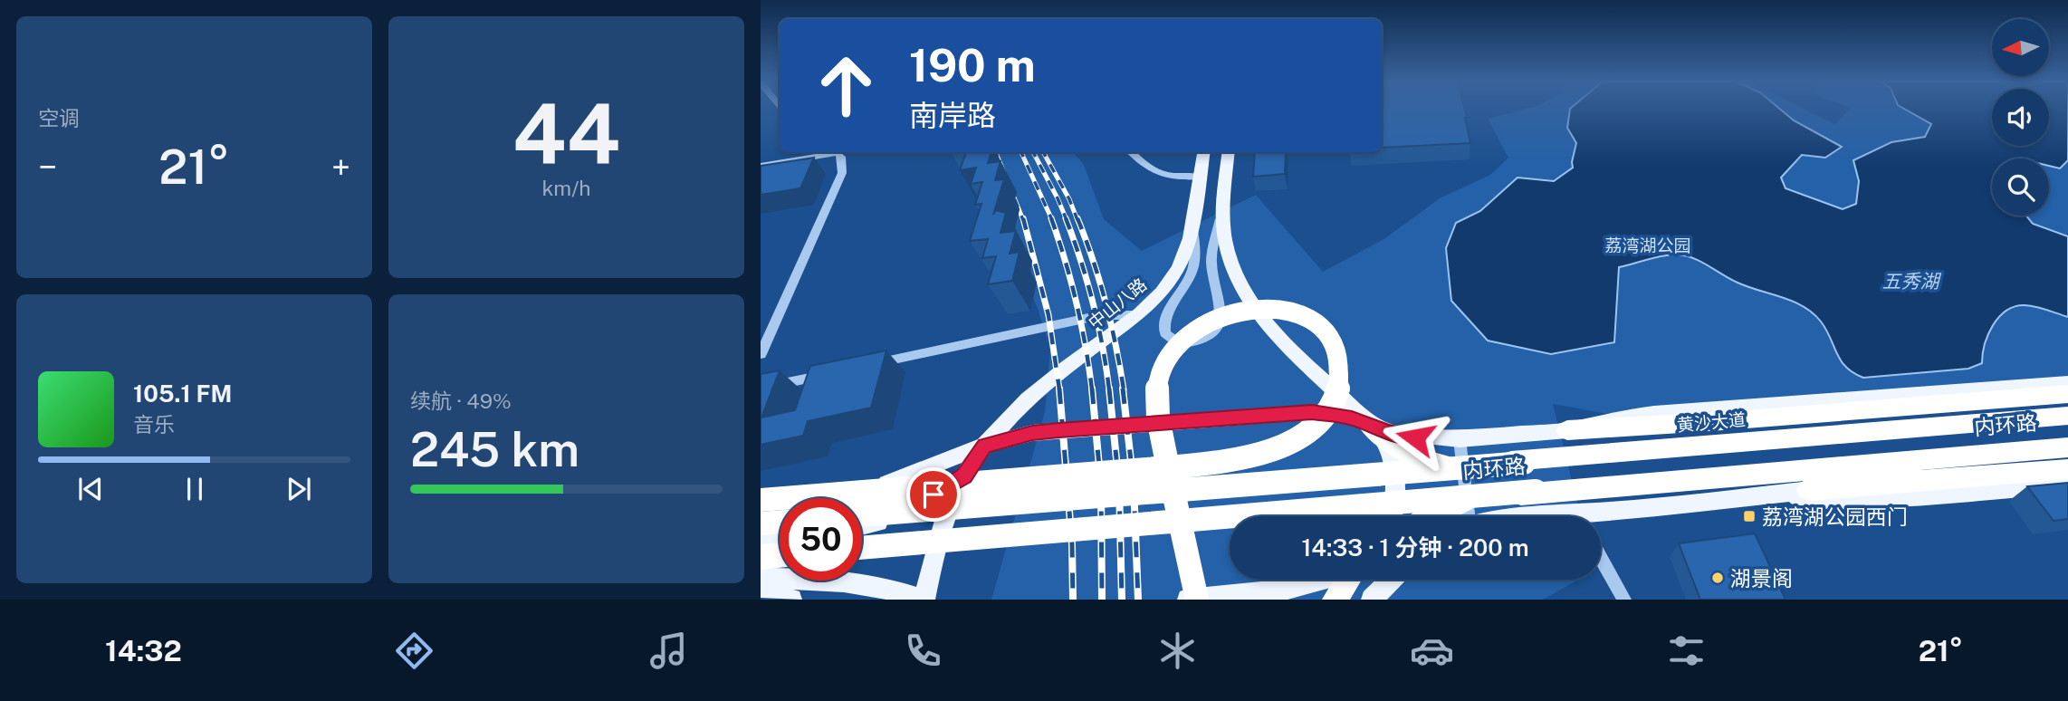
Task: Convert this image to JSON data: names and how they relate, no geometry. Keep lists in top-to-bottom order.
{
  "streets": {
    "highway": ["黄沙大道", "内环路"],
    "main road": ["中山八路"]
  },
  "crossings": [
    ["黄沙大道", "内环路"]
  ],
  "water": ["五秀湖"],
  "parks": ["荔湾湖公园"],
  "places": {
    "transit": ["荔湾湖公园西门"],
    "other": ["湖景阁"]
  },
  "north": "left",
  "page": {
    "tile": [
      "空调",
      ["44", "km/h"],
      ["续航 · 49%", "245 km"]
    ],
    "turn": ["190 m", "南岸路"],
    "heat": ["−", "21°", "+"],
    "song": ["105.1 FM", "音乐"],
    "limit": "50",
    "trip": "14:33 · 1 分钟 · 200 m",
    "tabs": ["14:32", "21°"]
  }
}
